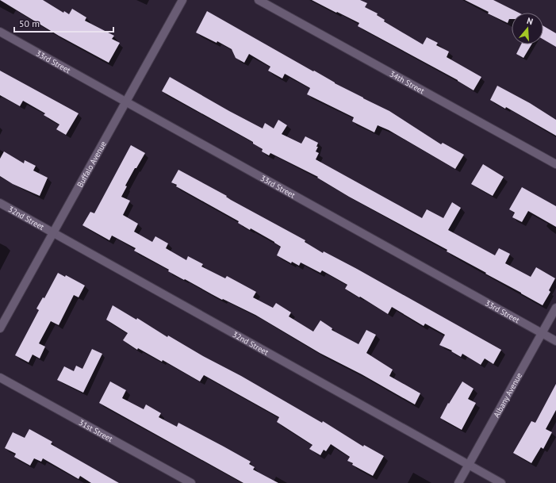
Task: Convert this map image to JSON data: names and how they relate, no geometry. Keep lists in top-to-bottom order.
{
  "streets": {
    "street": [
      "33rd Street",
      "34th Street",
      "Buffalo Avenue",
      "32nd Street",
      "Albany Avenue",
      "31st Street"
    ]
  },
  "crossings": [
    ["33rd Street", "Buffalo Avenue"],
    ["33rd Street", "Albany Avenue"],
    ["Buffalo Avenue", "32nd Street"],
    ["32nd Street", "Albany Avenue"]
  ],
  "scale_bar": "50 m",
  "north": "top"
}
